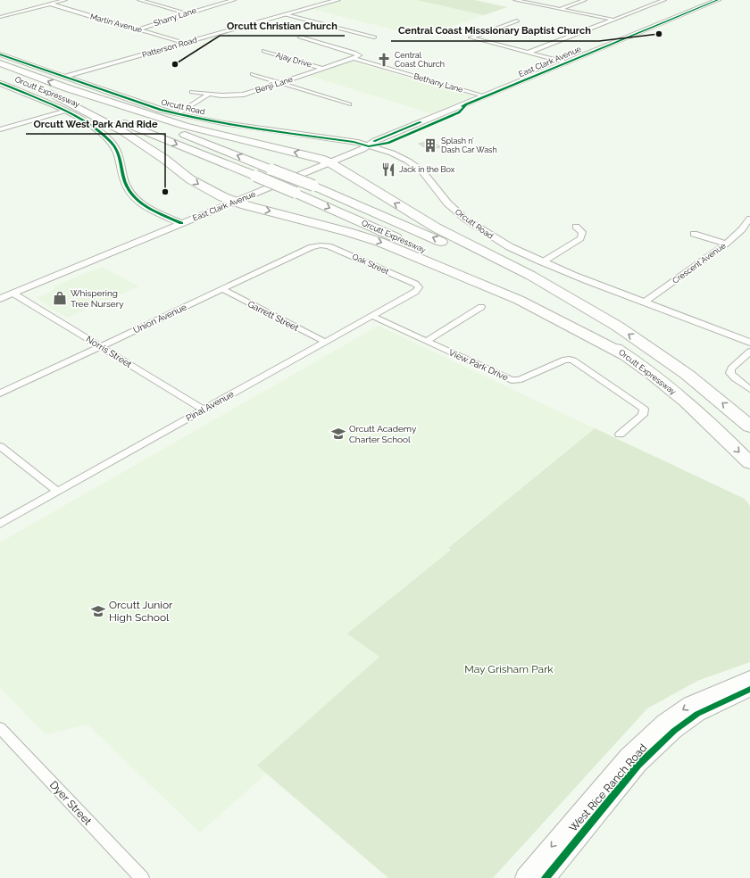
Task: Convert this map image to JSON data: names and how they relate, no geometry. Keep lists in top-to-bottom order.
{
  "streets": {
    "highway": ["Orcutt Expressway"],
    "main road": ["East Clark Avenue", "West Rice Ranch Road"],
    "street": [
      "Sharry Lane",
      "Martin Avenue",
      "Patterson Road",
      "Ajay Drive",
      "Bethany Lane",
      "Benji Lane",
      "Orcutt Road",
      "Crescent Avenue",
      "Oak Street",
      "Garrett Street",
      "Union Avenue",
      "Norris Street",
      "View Park Drive",
      "Pinal Avenue",
      "Dyer Street"
    ]
  },
  "crossings": [
    ["Sharry Lane", "Martin Avenue"],
    ["Martin Avenue", "Patterson Road"],
    ["Patterson Road", "Orcutt Road"],
    ["Ajay Drive", "Benji Lane"],
    ["East Clark Avenue", "Bethany Lane"],
    ["East Clark Avenue", "Orcutt Road"],
    ["East Clark Avenue", "Norris Street"],
    ["Bethany Lane", "Benji Lane"],
    ["Orcutt Road", "Crescent Avenue"],
    ["Oak Street", "Union Avenue"],
    ["Oak Street", "Pinal Avenue"],
    ["Garrett Street", "Union Avenue"],
    ["Garrett Street", "Pinal Avenue"],
    ["Union Avenue", "Norris Street"],
    ["Norris Street", "Pinal Avenue"],
    ["View Park Drive", "Pinal Avenue"]
  ],
  "parks": ["May Grisham Park"],
  "places": {
    "other": ["Central Coast Misssionary Baptist Church", "Orcutt Christian Church", "Orcutt West Park And Ride"],
    "church": ["Central Coast Church"],
    "building": ["Splash n’ Dash Car Wash"],
    "restaurant": ["Jack in the Box"],
    "shop": ["Whispering Tree Nursery"],
    "school or university": ["Orcutt Academy Charter School", "Orcutt Junior High School"]
  }
}
